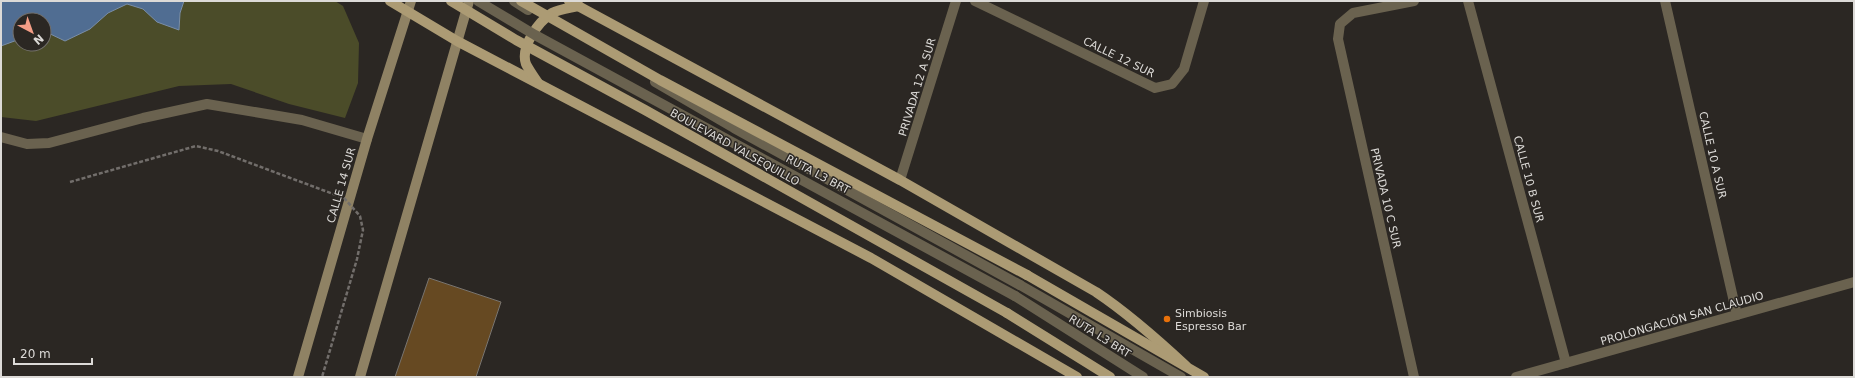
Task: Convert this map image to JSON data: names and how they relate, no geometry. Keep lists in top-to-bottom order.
{
  "streets": {
    "main road": ["BOULEVARD VALSEQUILLO", "CALLE 14 SUR"],
    "street": [
      "CALLE 12 SUR",
      "PRIVADA 12 A SUR",
      "CALLE 10 A SUR",
      "RUTA L3 BRT",
      "CALLE 10 B SUR",
      "PRIVADA 10 C SUR",
      "PROLONGACIÓN SAN CLAUDIO"
    ]
  },
  "crossings": [
    ["CALLE 10 A SUR", "PROLONGACIÓN SAN CLAUDIO"],
    ["CALLE 10 B SUR", "PROLONGACIÓN SAN CLAUDIO"]
  ],
  "places": ["Simbiosis Espresso Bar"],
  "scale_bar": "20 m",
  "north": "bottom right"
}
